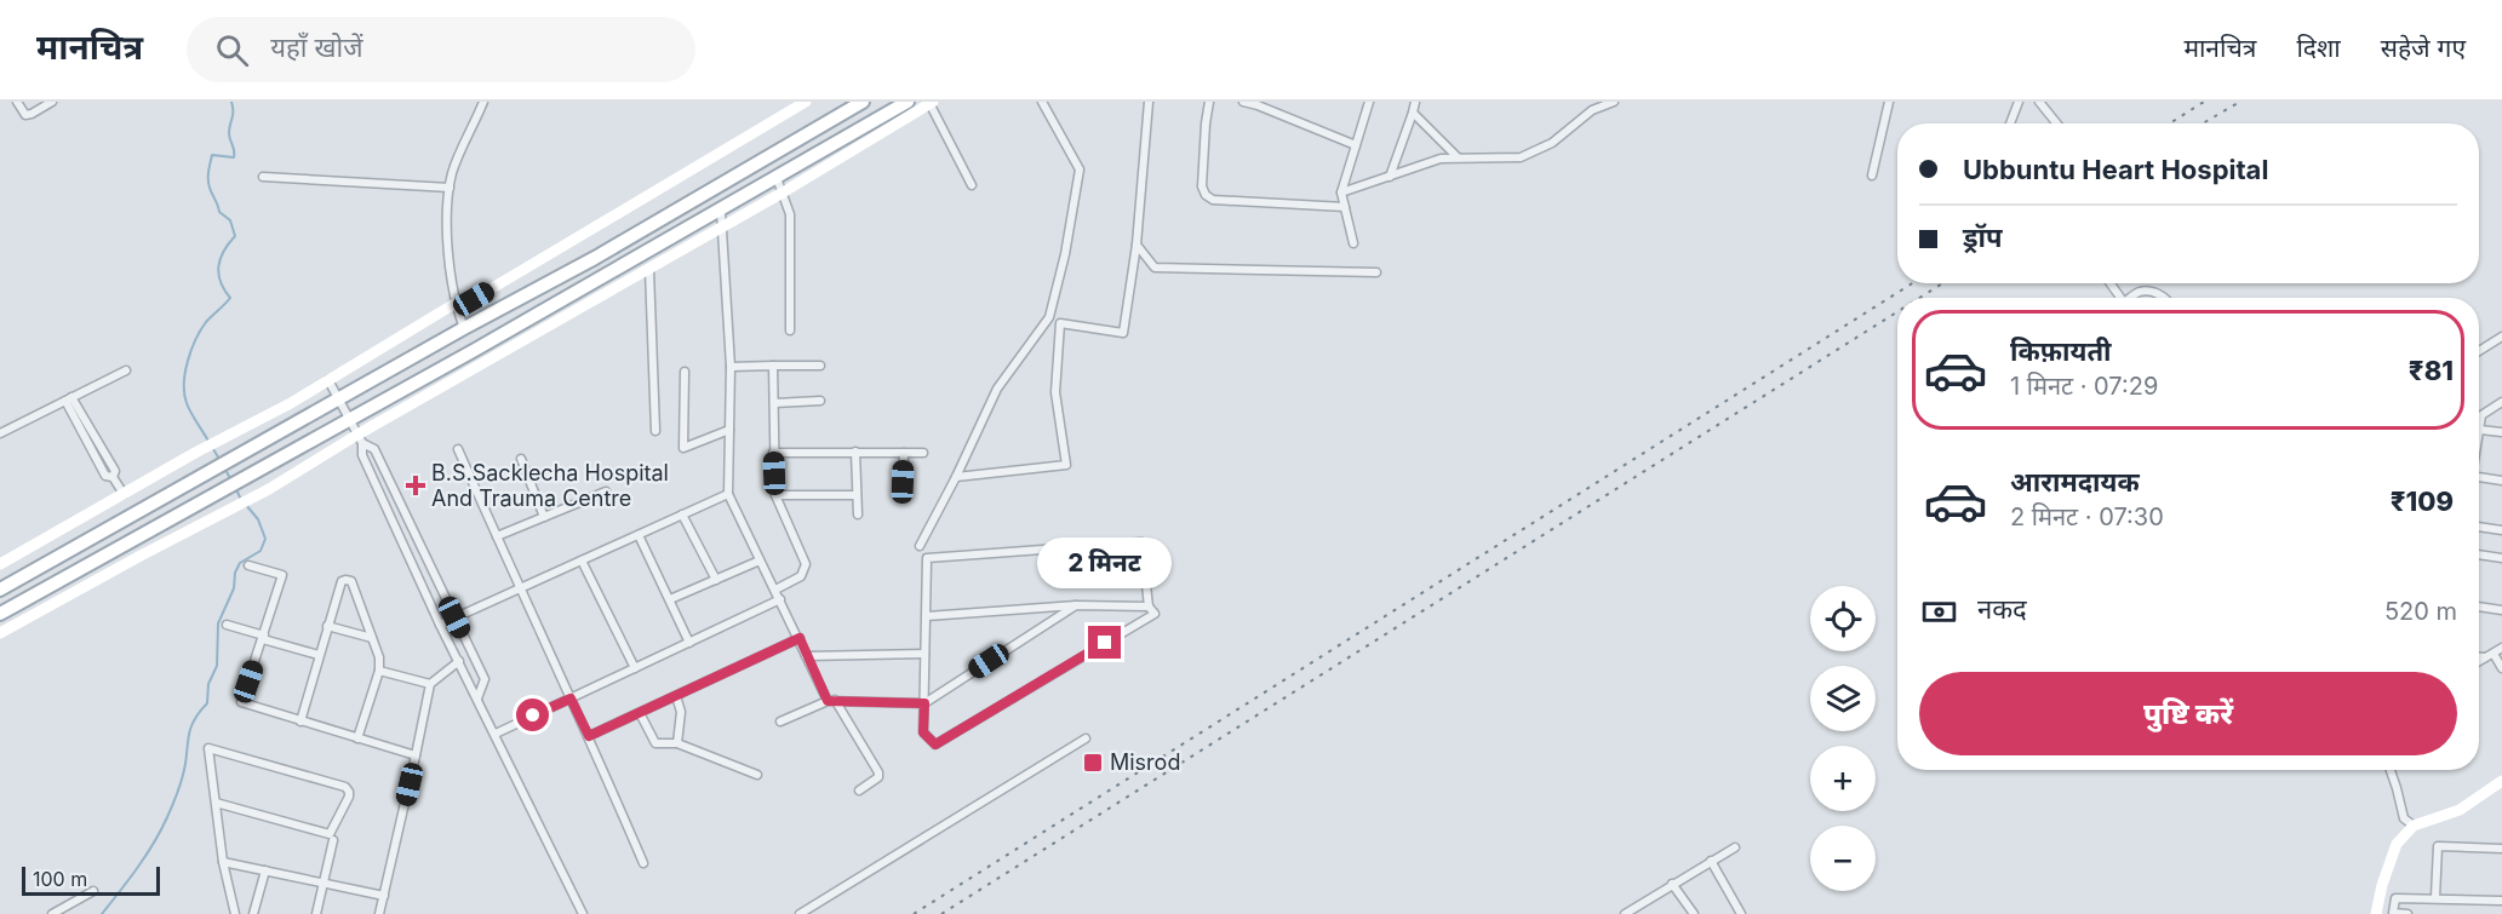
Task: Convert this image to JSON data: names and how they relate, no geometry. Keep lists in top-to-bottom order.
{
  "places": {
    "health": ["B.S.Sacklecha Hospital And Trauma Centre"],
    "transit": ["Misrod"]
  },
  "scale_bar": "100 m",
  "page": {
    "header": "मानचित्र",
    "search": "यहाँ खोजें",
    "nav": ["मानचित्र", "दिशा", "सहेजे गए"],
    "banner": ["Ubbuntu Heart Hospital", "ड्रॉप"],
    "list": [
      {
        "name": "किफ़ायती",
        "note": "1 मिनट · 07:29",
        "value": "₹81"
      },
      {
        "name": "आरामदायक",
        "note": "2 मिनट · 07:30",
        "value": "₹109"
      }
    ],
    "bubble": "2 मिनट",
    "pay": ["नकद", "520 m"],
    "map_buttons": ["+", "−"],
    "buttons": "पुष्टि करें",
    "scale": "100 m"
  }
}
